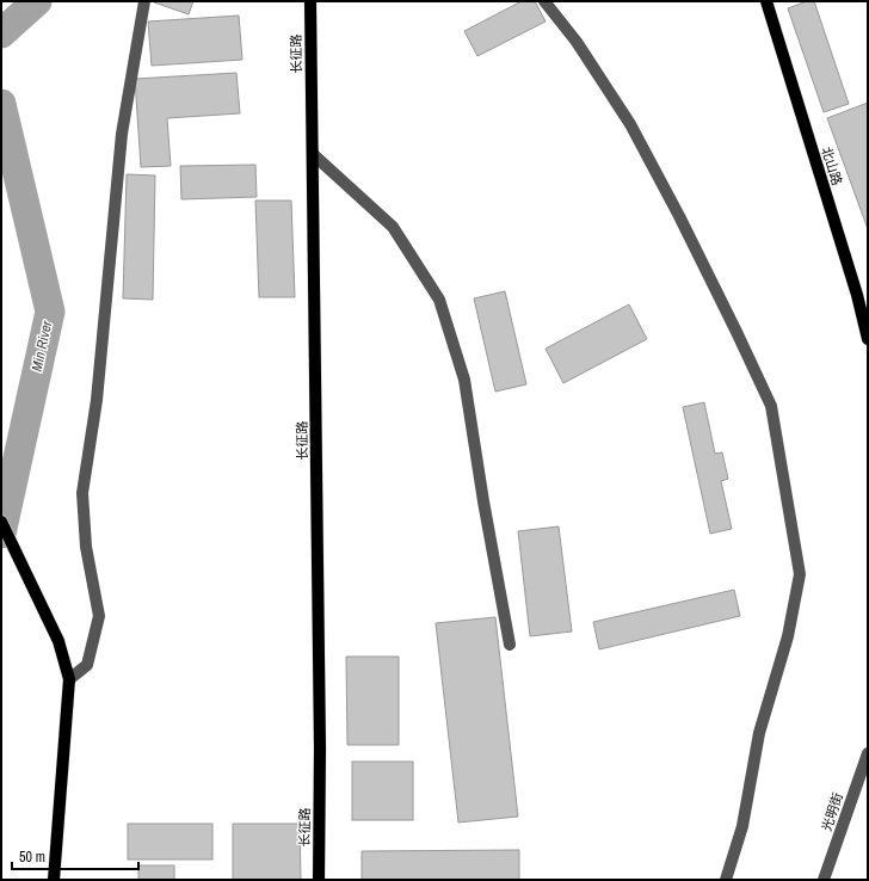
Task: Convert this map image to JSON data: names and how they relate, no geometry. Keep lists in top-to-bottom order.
{
  "streets": {
    "main road": ["长征路", "北山路"],
    "street": ["光明街"]
  },
  "water": ["Min River"],
  "scale_bar": "50 m"
}
